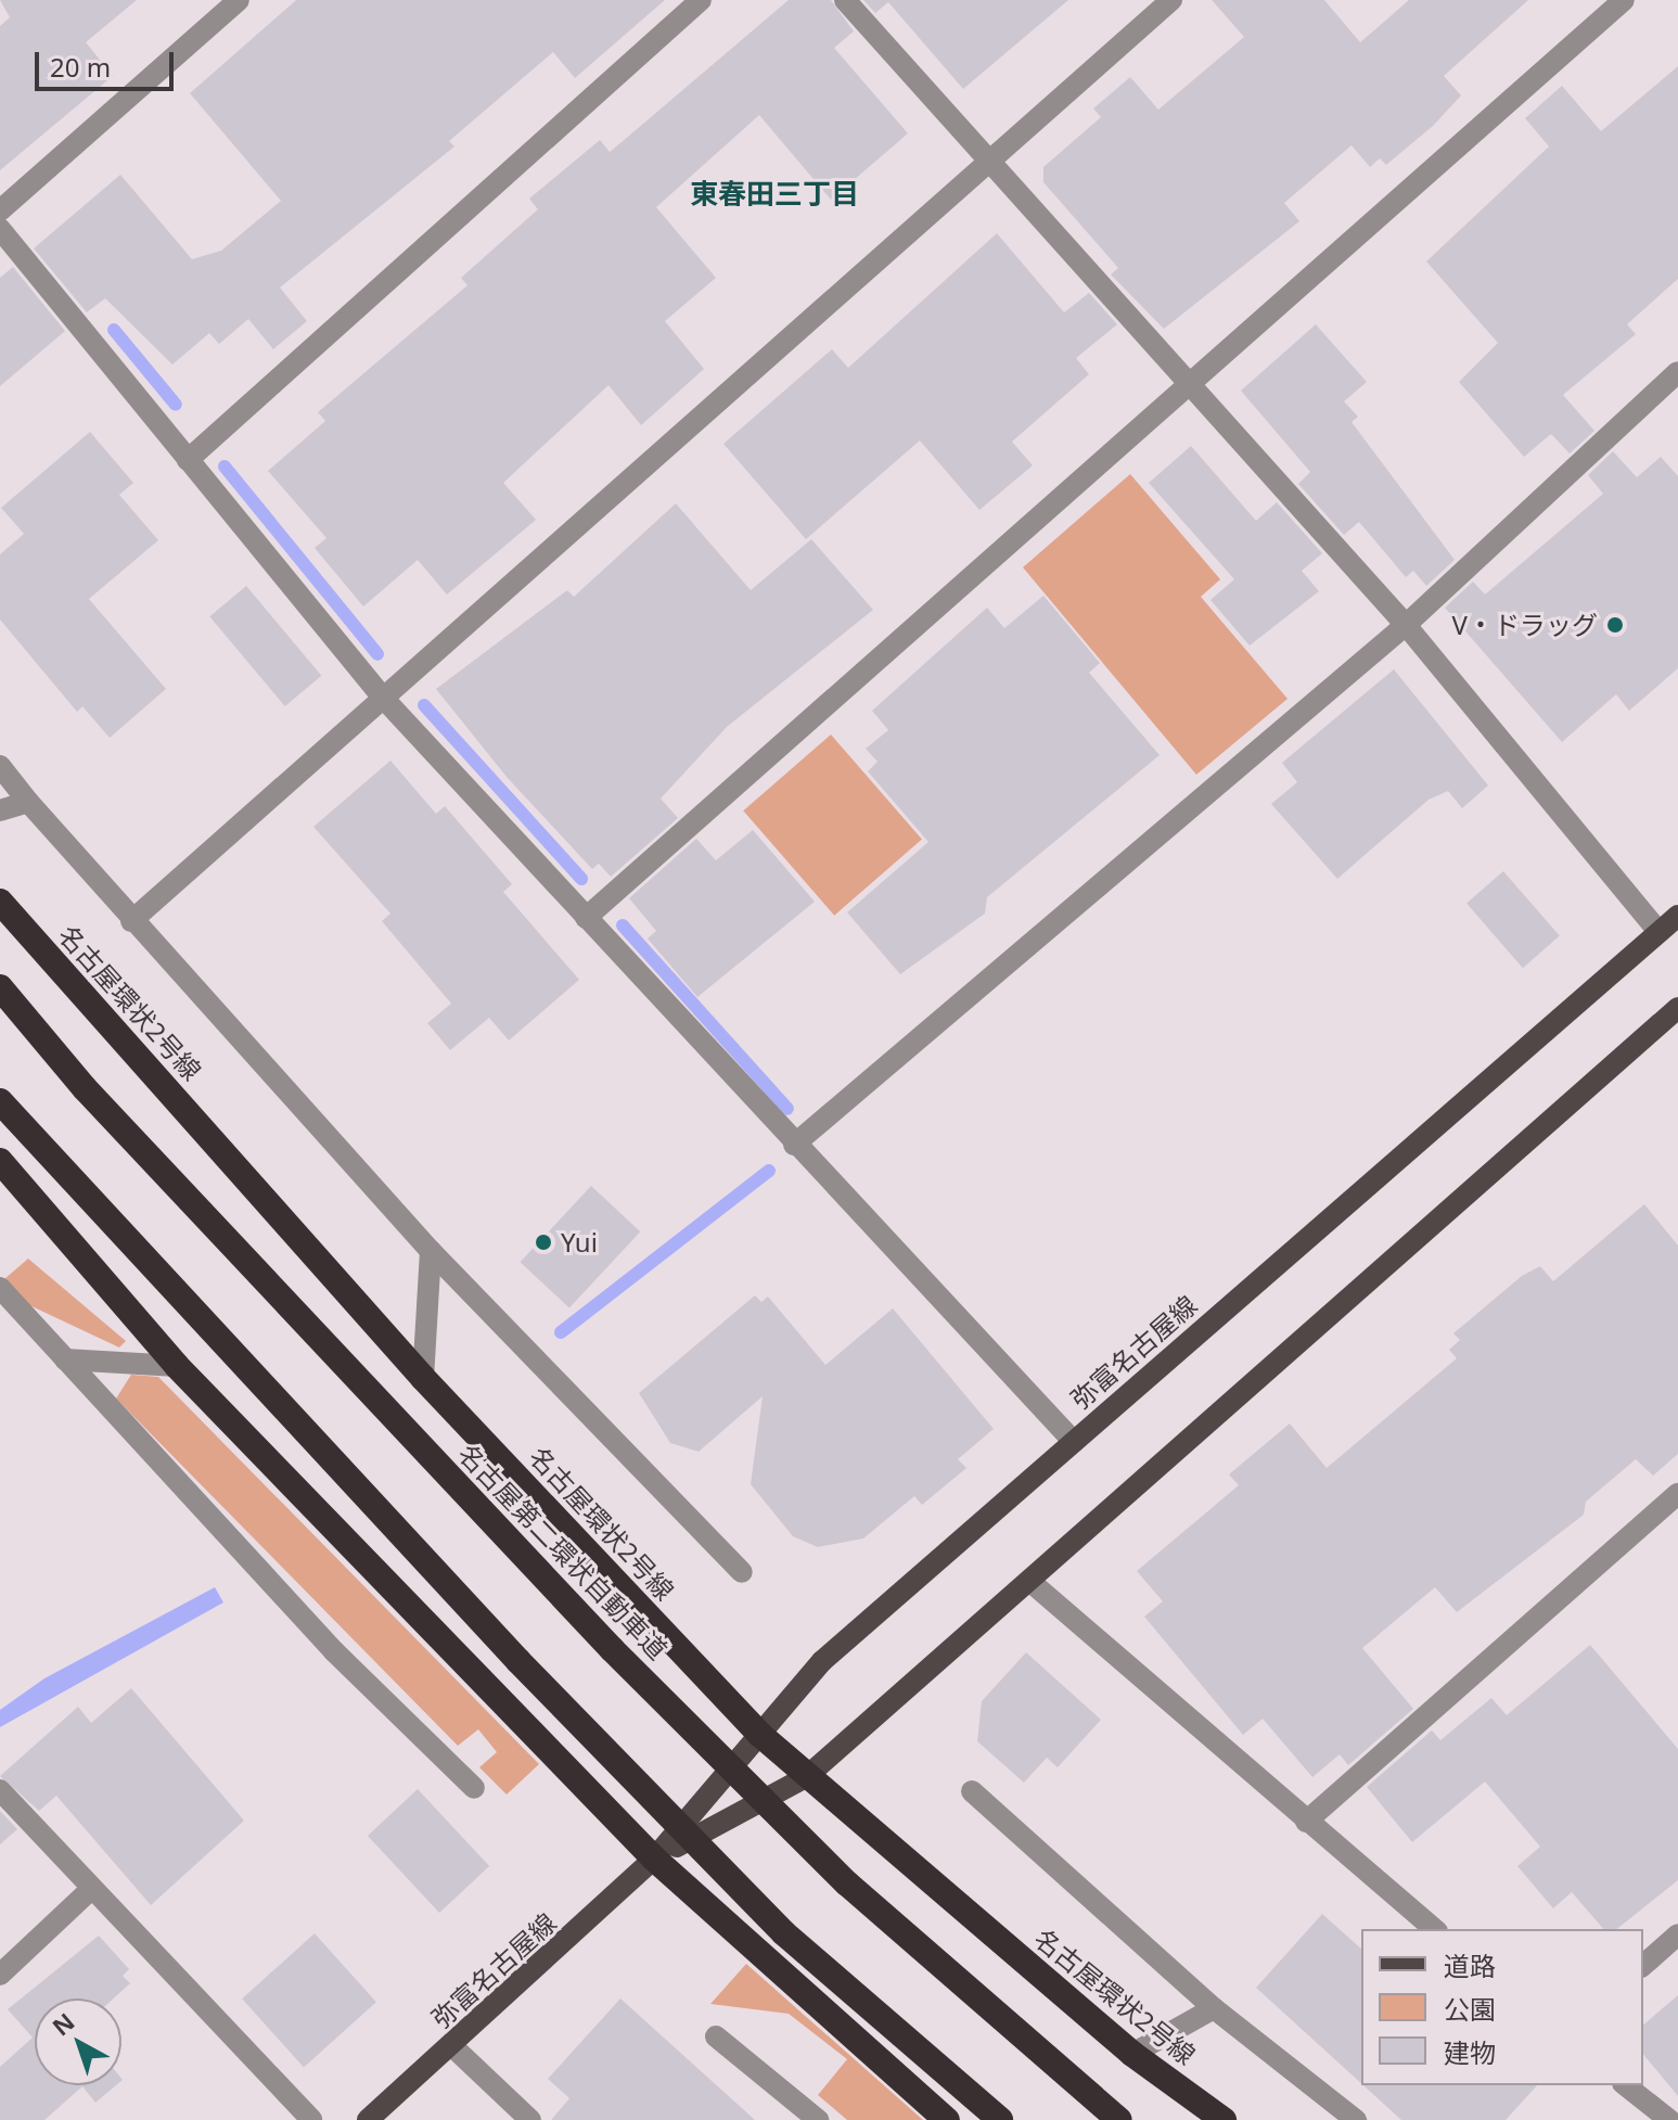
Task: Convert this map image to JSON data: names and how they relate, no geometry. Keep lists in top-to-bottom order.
{
  "streets": {
    "highway": ["名古屋環状2号線", "名古屋第二環状自動車道"],
    "main road": ["弥富名古屋線"]
  },
  "crossings": [
    ["名古屋環状2号線", "弥富名古屋線"]
  ],
  "districts": ["東春田三丁目"],
  "places": ["V・ドラッグ", "Yui"],
  "legend": ["道路", "公園", "建物"],
  "scale_bar": "20 m",
  "north": "top left"
}
